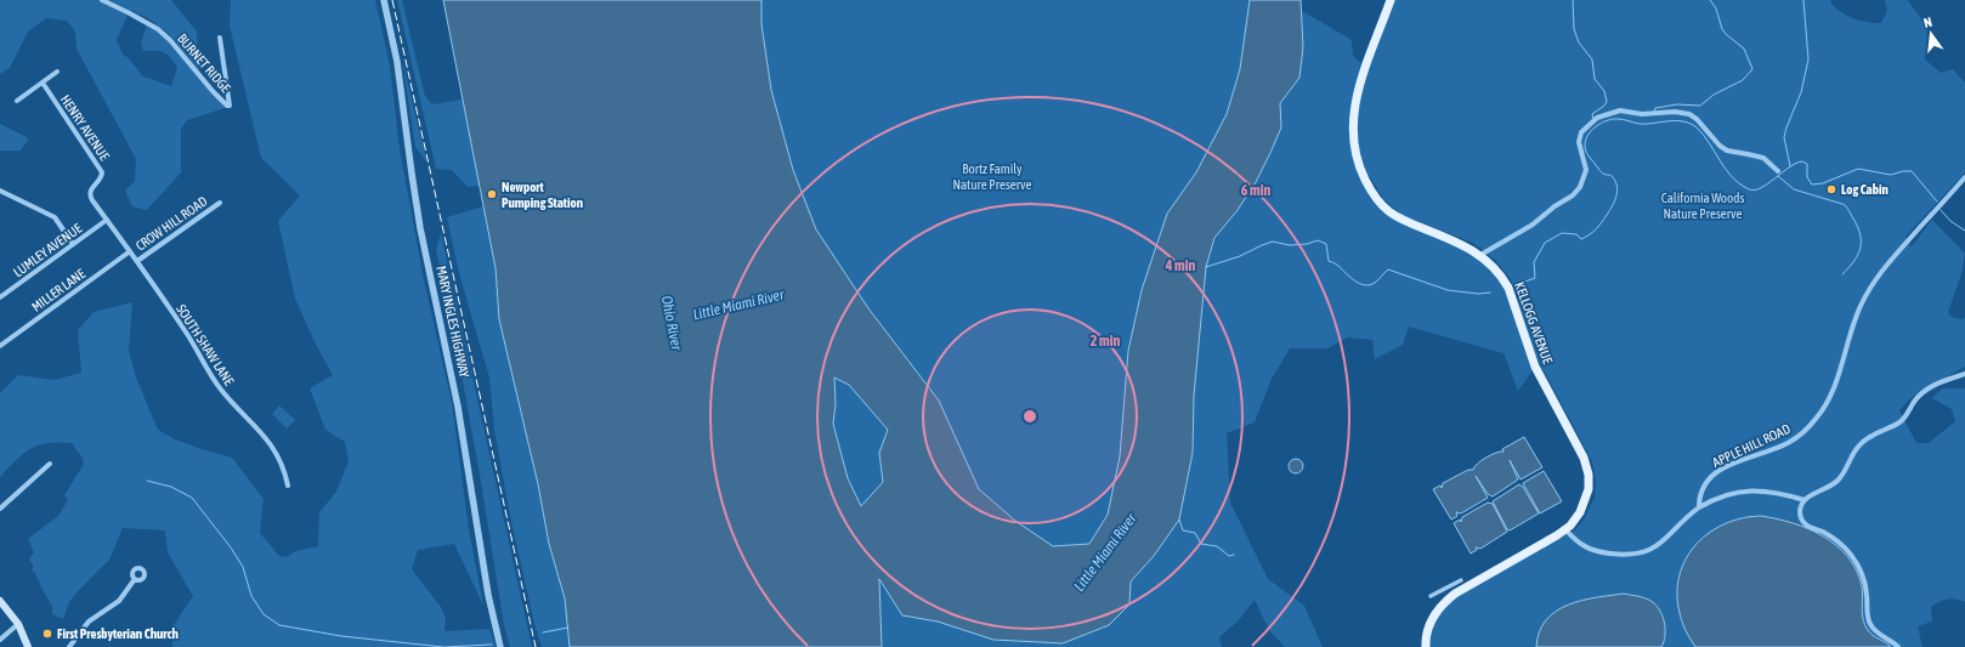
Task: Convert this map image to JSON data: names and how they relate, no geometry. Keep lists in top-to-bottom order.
{
  "streets": {
    "main road": ["KELLOGG AVENUE"],
    "street": [
      "BURNET RIDGE",
      "HENRY AVENUE",
      "CROW HILL ROAD",
      "LUMLEY AVENUE",
      "MILLER LANE",
      "MARY INGLES HIGHWAY",
      "SOUTH SHAW LANE",
      "APPLE HILL ROAD"
    ]
  },
  "crossings": [
    ["HENRY AVENUE", "SOUTH SHAW LANE"],
    ["CROW HILL ROAD", "SOUTH SHAW LANE"],
    ["LUMLEY AVENUE", "SOUTH SHAW LANE"],
    ["MILLER LANE", "SOUTH SHAW LANE"]
  ],
  "water": ["Little Miami River", "Ohio River"],
  "parks": ["Bortz Family Nature Preserve", "California Woods Nature Preserve"],
  "places": ["Log Cabin", "Newport Pumping Station", "First Presbyterian Church"],
  "north": "top",
  "rings": ["6 min", "4 min", "2 min"]
}
